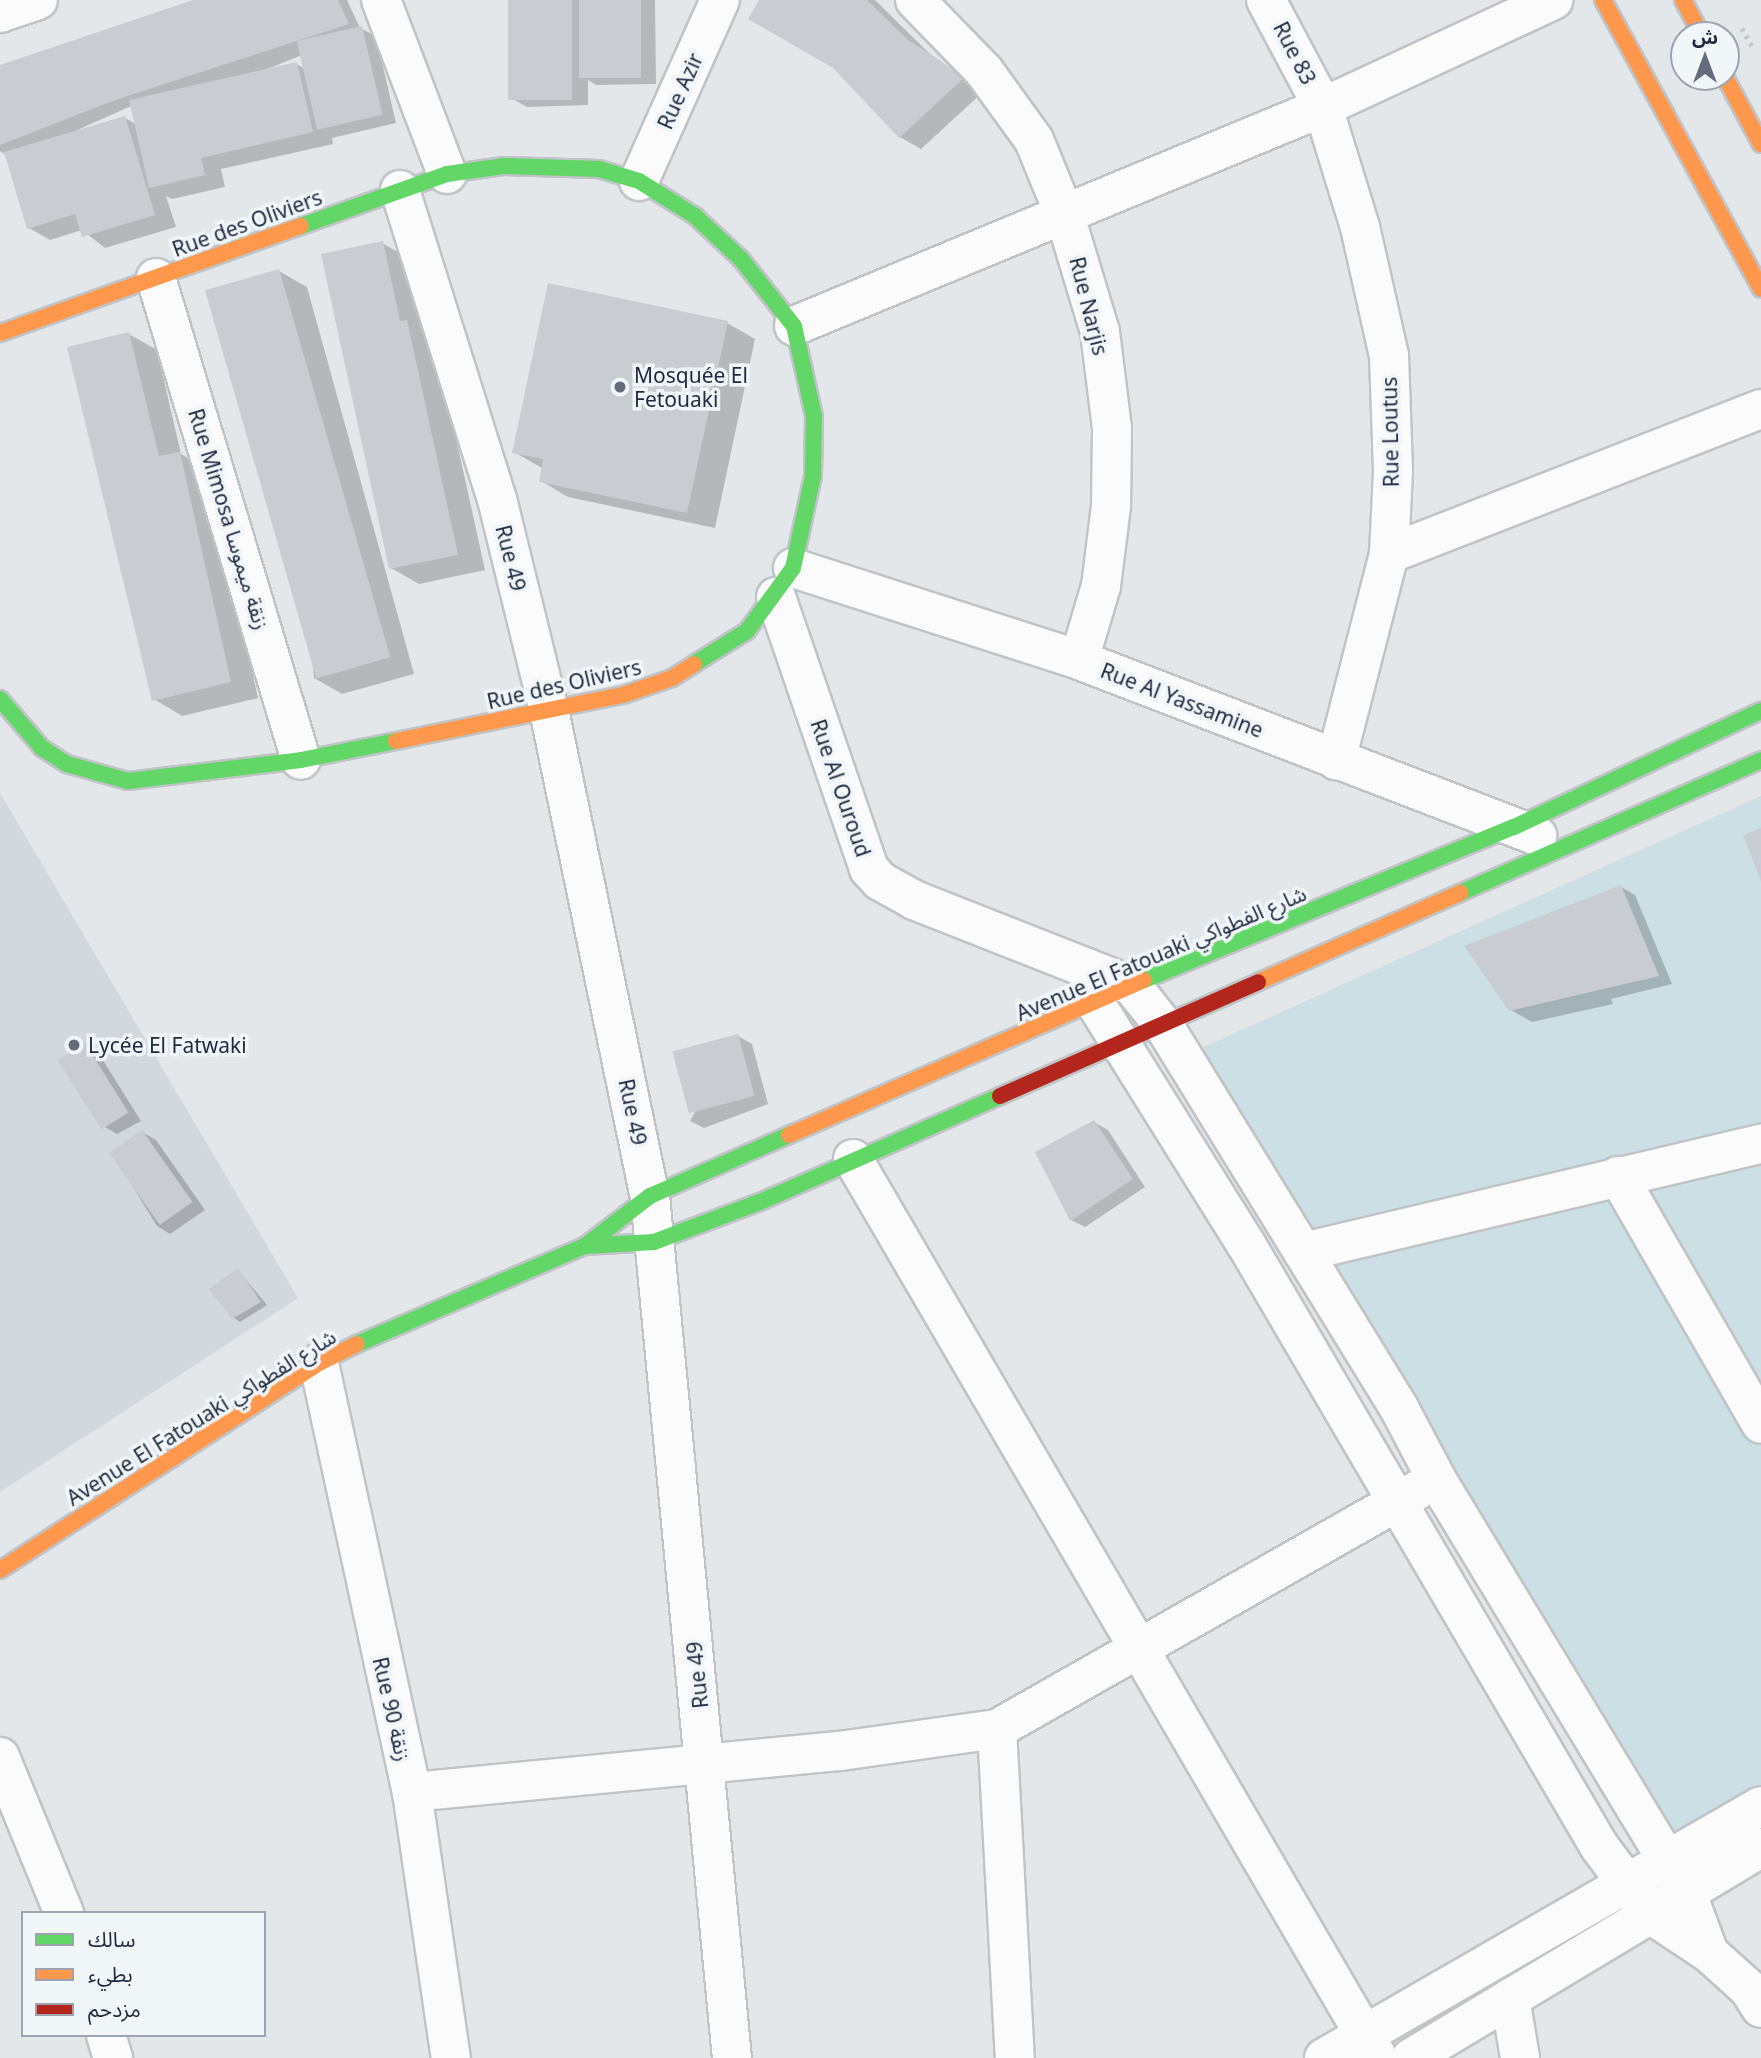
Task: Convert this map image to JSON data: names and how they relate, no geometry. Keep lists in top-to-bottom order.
{
  "streets": {
    "main road": ["Rue des Oliviers", "Avenue El Fatouaki شارع الفطواكي"],
    "street": [
      "Rue 83",
      "Rue Azir",
      "Rue Narjis",
      "Rue Loutus",
      "Rue Mimosa زنقة ميموسا",
      "Rue 49",
      "Rue Al Yassamine",
      "Rue Al Ouroud",
      "Rue 90 زنقة"
    ]
  },
  "crossings": [
    ["Rue 83", "Rue Loutus"],
    ["Rue Azir", "Rue des Oliviers"],
    ["Rue des Oliviers", "Rue Mimosa زنقة ميموسا"],
    ["Rue des Oliviers", "Rue 49"],
    ["Rue des Oliviers", "Rue Al Yassamine"],
    ["Rue des Oliviers", "Rue Al Ouroud"],
    ["Rue Narjis", "Rue Al Yassamine"],
    ["Rue Loutus", "Rue Al Yassamine"],
    ["Rue 49", "Avenue El Fatouaki شارع الفطواكي"],
    ["Rue Al Yassamine", "Rue Al Ouroud"],
    ["Rue Al Yassamine", "Avenue El Fatouaki شارع الفطواكي"],
    ["Rue Al Ouroud", "Avenue El Fatouaki شارع الفطواكي"],
    ["Avenue El Fatouaki شارع الفطواكي", "Rue 90 زنقة"]
  ],
  "places": ["Mosquée El Fetouaki", "Lycée El Fatwaki"],
  "legend": ["سالك", "بطيء", "مزدحم"],
  "north": "top"
}
